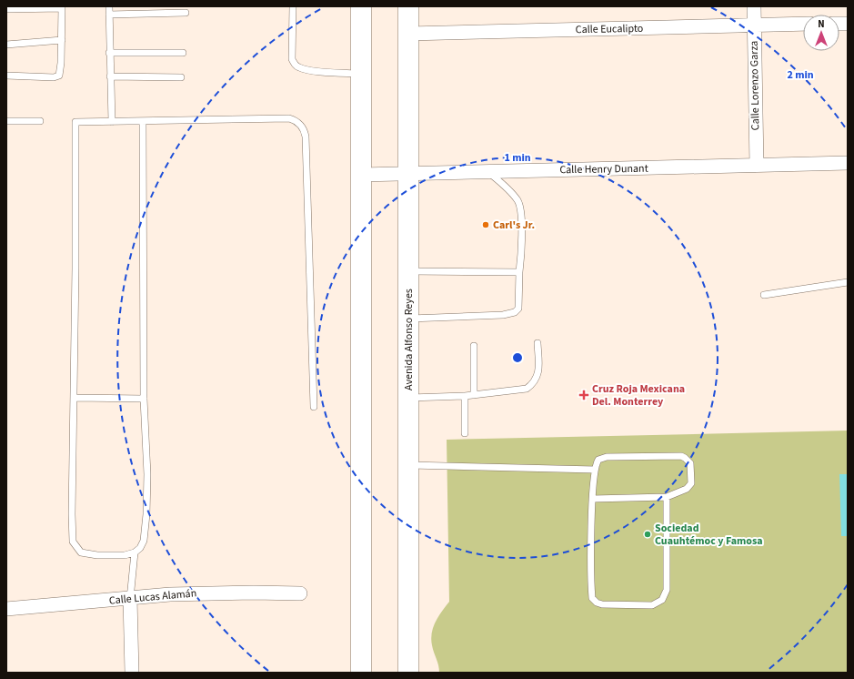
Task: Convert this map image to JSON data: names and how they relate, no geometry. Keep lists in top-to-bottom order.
{
  "streets": {
    "highway": ["Avenida Alfonso Reyes"],
    "street": [
      "Calle Eucalipto",
      "Calle Lorenzo Garza",
      "Calle Henry Dunant",
      "Calle Lucas Alamán"
    ]
  },
  "crossings": [
    ["Calle Eucalipto", "Calle Lorenzo Garza"],
    ["Calle Eucalipto", "Avenida Alfonso Reyes"],
    ["Calle Lorenzo Garza", "Calle Henry Dunant"],
    ["Calle Henry Dunant", "Avenida Alfonso Reyes"]
  ],
  "places": {
    "other": ["Carl's Jr.", "Sociedad Cuauhtémoc y Famosa"],
    "health": ["Cruz Roja Mexicana Del. Monterrey"]
  },
  "north": "top",
  "rings": ["2 min", "1 min"]
}
